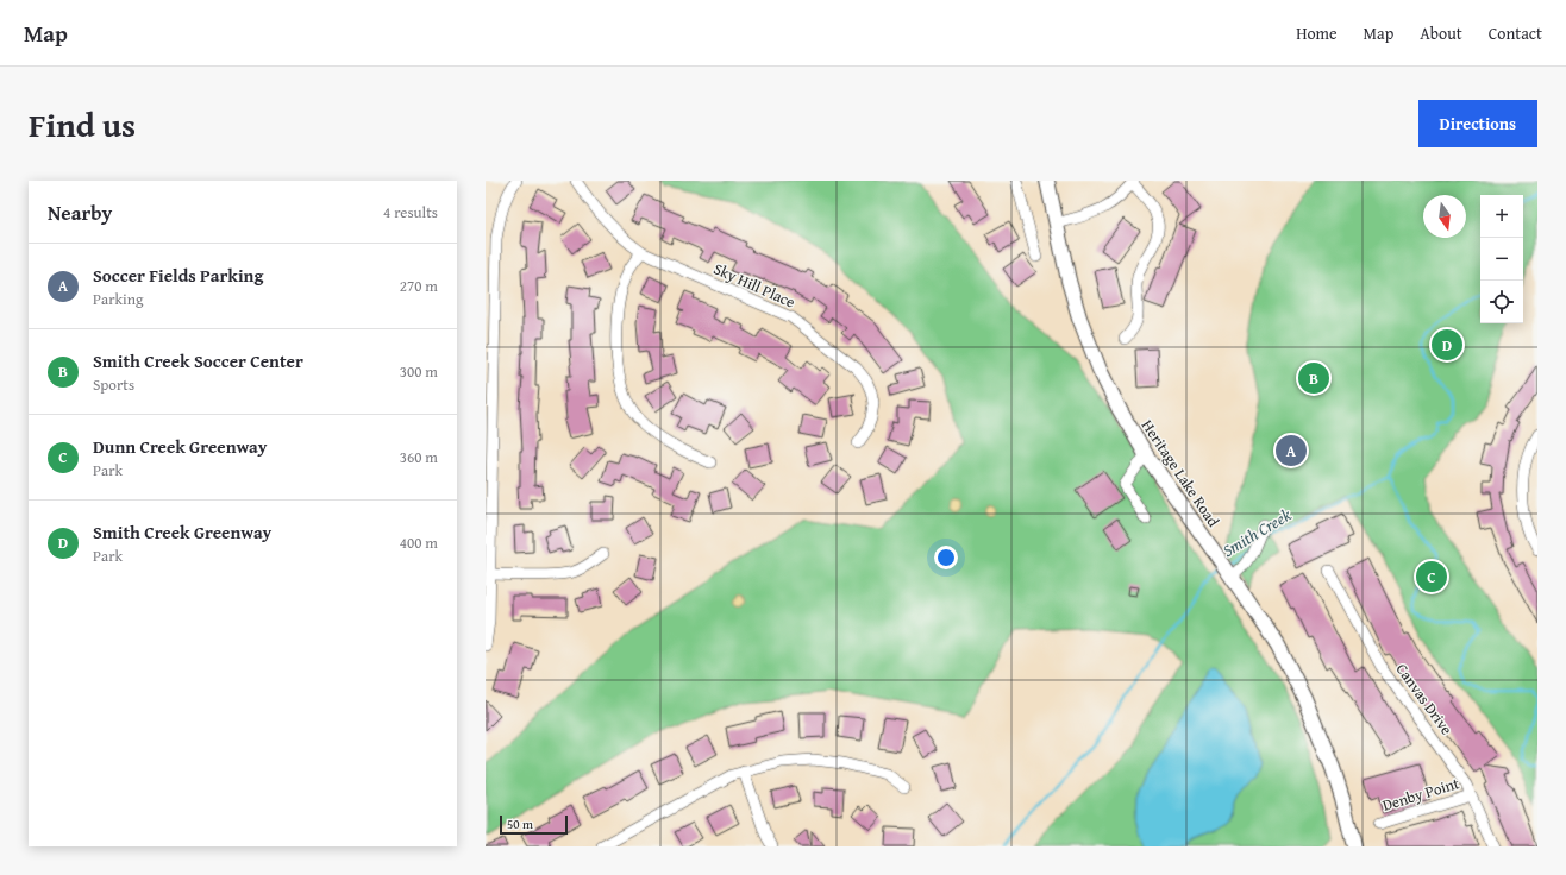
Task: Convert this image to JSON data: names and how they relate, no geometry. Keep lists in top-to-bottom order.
{
  "streets": {
    "main road": ["Heritage Lake Road"],
    "street": ["Sky Hill Place", "Canvas Drive", "Denby Point"]
  },
  "crossings": [
    ["Canvas Drive", "Denby Point"]
  ],
  "water": ["Smith Creek"],
  "scale_bar": "50 m",
  "north": "bottom",
  "page": {
    "header": "Map",
    "nav": [
      "Home",
      "Map",
      "About",
      "Contact"
    ],
    "title": "Find us",
    "buttons": "Directions",
    "heading": ["Nearby", "4 results"],
    "map_buttons": ["+", "−"],
    "list": [
      {
        "mark": "A",
        "name": "Soccer Fields Parking",
        "note": "Parking",
        "value": "270 m"
      },
      {
        "mark": "B",
        "name": "Smith Creek Soccer Center",
        "note": "Sports",
        "value": "300 m"
      },
      {
        "mark": "C",
        "name": "Dunn Creek Greenway",
        "note": "Park",
        "value": "360 m"
      },
      {
        "mark": "D",
        "name": "Smith Creek Greenway",
        "note": "Park",
        "value": "400 m"
      }
    ],
    "pins": [
      "D",
      "B",
      "A",
      "C"
    ],
    "scale": "50 m"
  }
}
